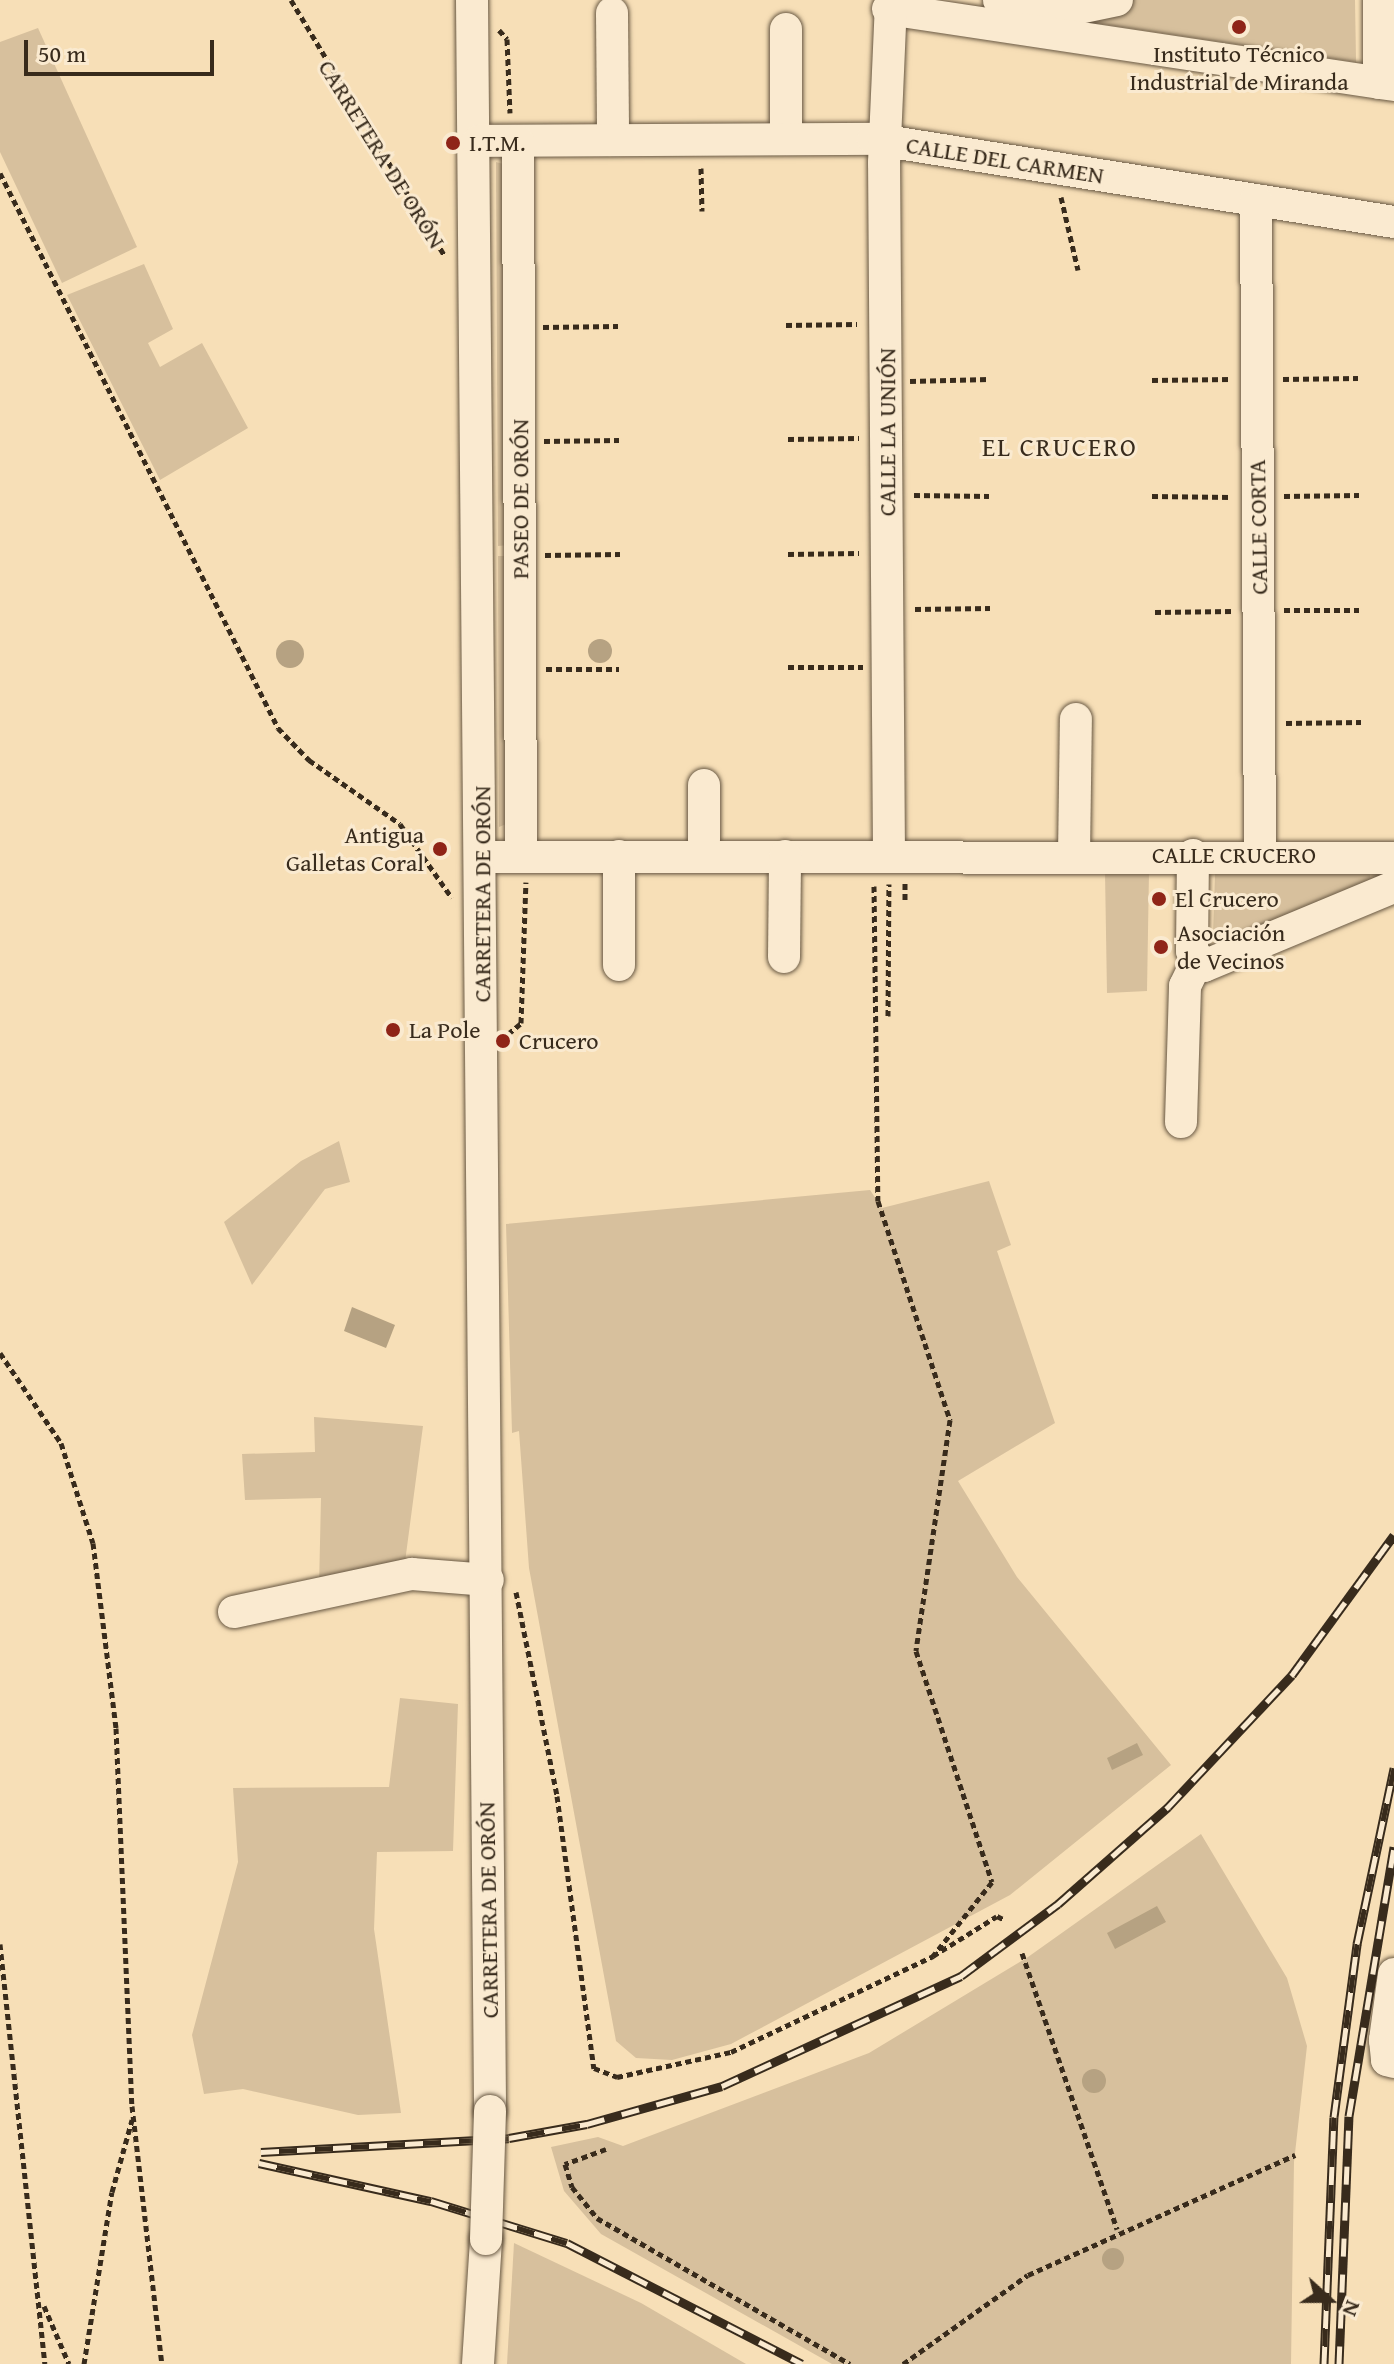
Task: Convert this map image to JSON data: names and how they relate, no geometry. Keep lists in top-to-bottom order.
{
  "streets": {
    "street": [
      "CARRETERA DE ORÓN",
      "CALLE DEL CARMEN",
      "CALLE LA UNIÓN",
      "PASEO DE ORÓN",
      "CALLE CORTA",
      "CALLE CRUCERO"
    ]
  },
  "crossings": [
    ["CARRETERA DE ORÓN", "CALLE DEL CARMEN"],
    ["CARRETERA DE ORÓN", "CALLE CRUCERO"],
    ["CALLE DEL CARMEN", "CALLE LA UNIÓN"],
    ["CALLE DEL CARMEN", "PASEO DE ORÓN"],
    ["CALLE DEL CARMEN", "CALLE CORTA"],
    ["CALLE LA UNIÓN", "CALLE CRUCERO"],
    ["PASEO DE ORÓN", "CALLE CRUCERO"],
    ["CALLE CORTA", "CALLE CRUCERO"]
  ],
  "districts": ["EL CRUCERO"],
  "places": [
    "Instituto Técnico Industrial de Miranda",
    "I.T.M.",
    "Antigua Galletas Coral",
    "El Crucero",
    "Asociación de Vecinos",
    "La Pole",
    "Crucero"
  ],
  "scale_bar": "50 m",
  "north": "right"
}
